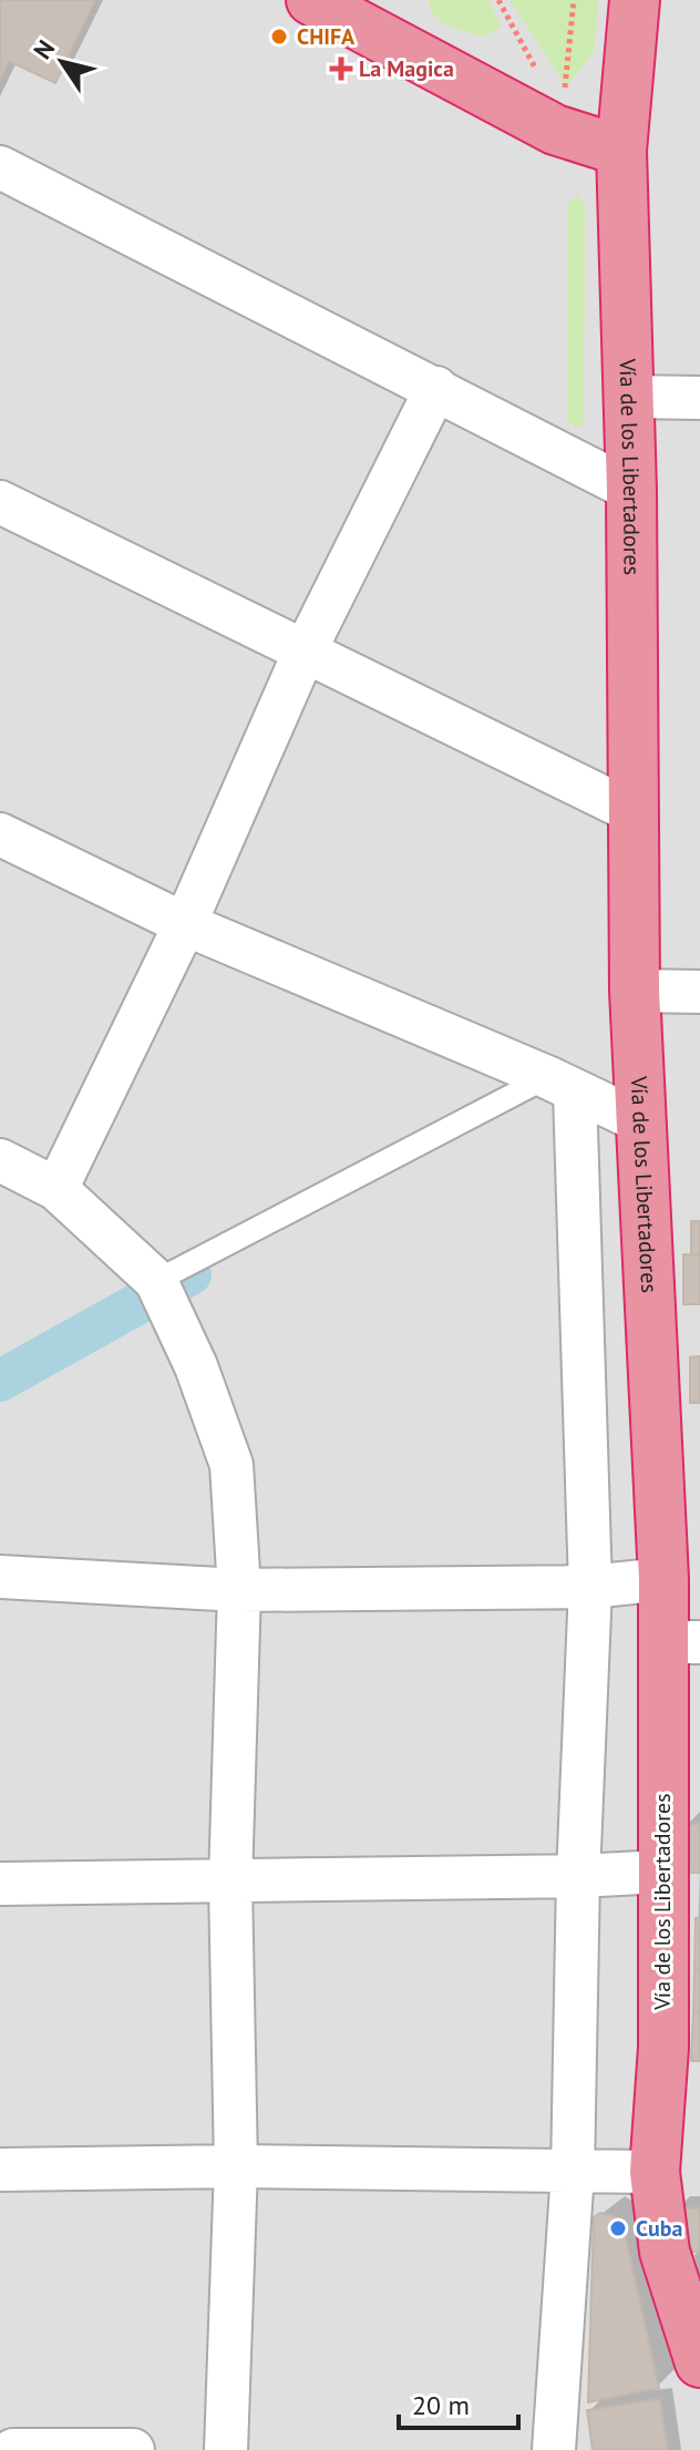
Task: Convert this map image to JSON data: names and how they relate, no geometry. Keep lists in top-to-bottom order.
{
  "streets": {
    "highway": ["Vía de los Libertadores"]
  },
  "places": {
    "other": ["CHIFA", "Cuba"],
    "health": ["La Magica"]
  },
  "scale_bar": "20 m",
  "north": "top left"
}
